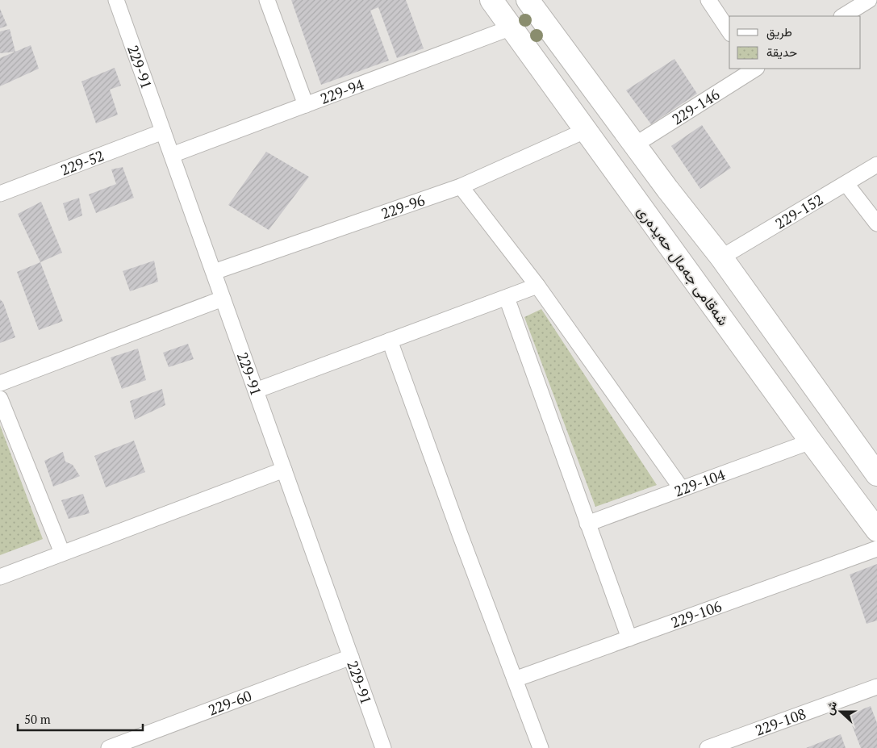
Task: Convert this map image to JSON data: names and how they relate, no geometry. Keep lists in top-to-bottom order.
{
  "streets": {
    "main road": ["شەقامی جەمال حەیدەری"],
    "street": [
      "229-91",
      "229-94",
      "229-146",
      "229-52",
      "229-96",
      "229-152",
      "229-104",
      "229-106",
      "229-60",
      "229-108"
    ]
  },
  "crossings": [
    ["229-91", "229-94"],
    ["229-91", "229-52"],
    ["229-91", "229-96"],
    ["229-91", "229-60"],
    ["229-94", "شەقامی جەمال حەیدەری"],
    ["229-96", "شەقامی جەمال حەیدەری"],
    ["شەقامی جەمال حەیدەری", "229-104"]
  ],
  "legend": ["طريق", "حديقة"],
  "scale_bar": "50 m",
  "north": "left"
}
